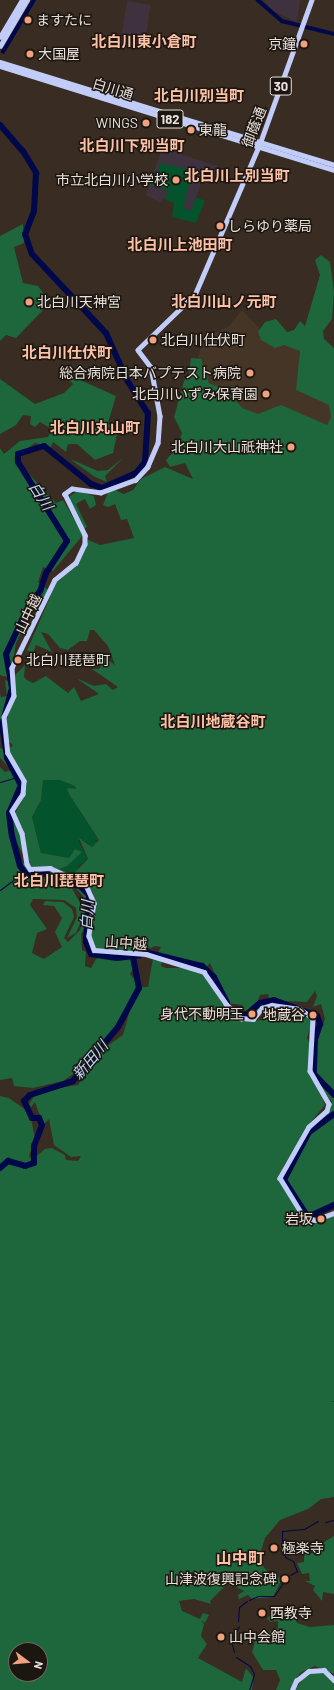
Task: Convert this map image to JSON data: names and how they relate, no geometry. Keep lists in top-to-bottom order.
{
  "streets": {
    "main road": [
      "30",
      "白川通",
      "182",
      "御蔭通",
      "山中越"
    ]
  },
  "crossings": [
    ["白川通", "御蔭通"],
    ["御蔭通", "山中越"]
  ],
  "districts": [
    "北白川東小倉町",
    "北白川別当町",
    "北白川下別当町",
    "北白川上別当町",
    "北白川上池田町",
    "北白川山ノ元町",
    "北白川仕伏町",
    "北白川丸山町",
    "北白川地蔵谷町",
    "北白川琵琶町",
    "山中町"
  ],
  "water": ["白川", "新田川"],
  "places": [
    "ますたに",
    "京鐘",
    "大国屋",
    "WINGS",
    "東龍",
    "市立北白川小学校",
    "しらゆり薬局",
    "北白川天神宮",
    "北白川仕伏町",
    "総合病院日本バプテスト病院",
    "北白川いずみ保育園",
    "北白川大山祇神社",
    "北白川琵琶町",
    "身代不動明王",
    "地蔵谷",
    "岩坂",
    "極楽寺",
    "山津波復興記念碑",
    "西教寺",
    "山中会館"
  ],
  "north": "right"
}
